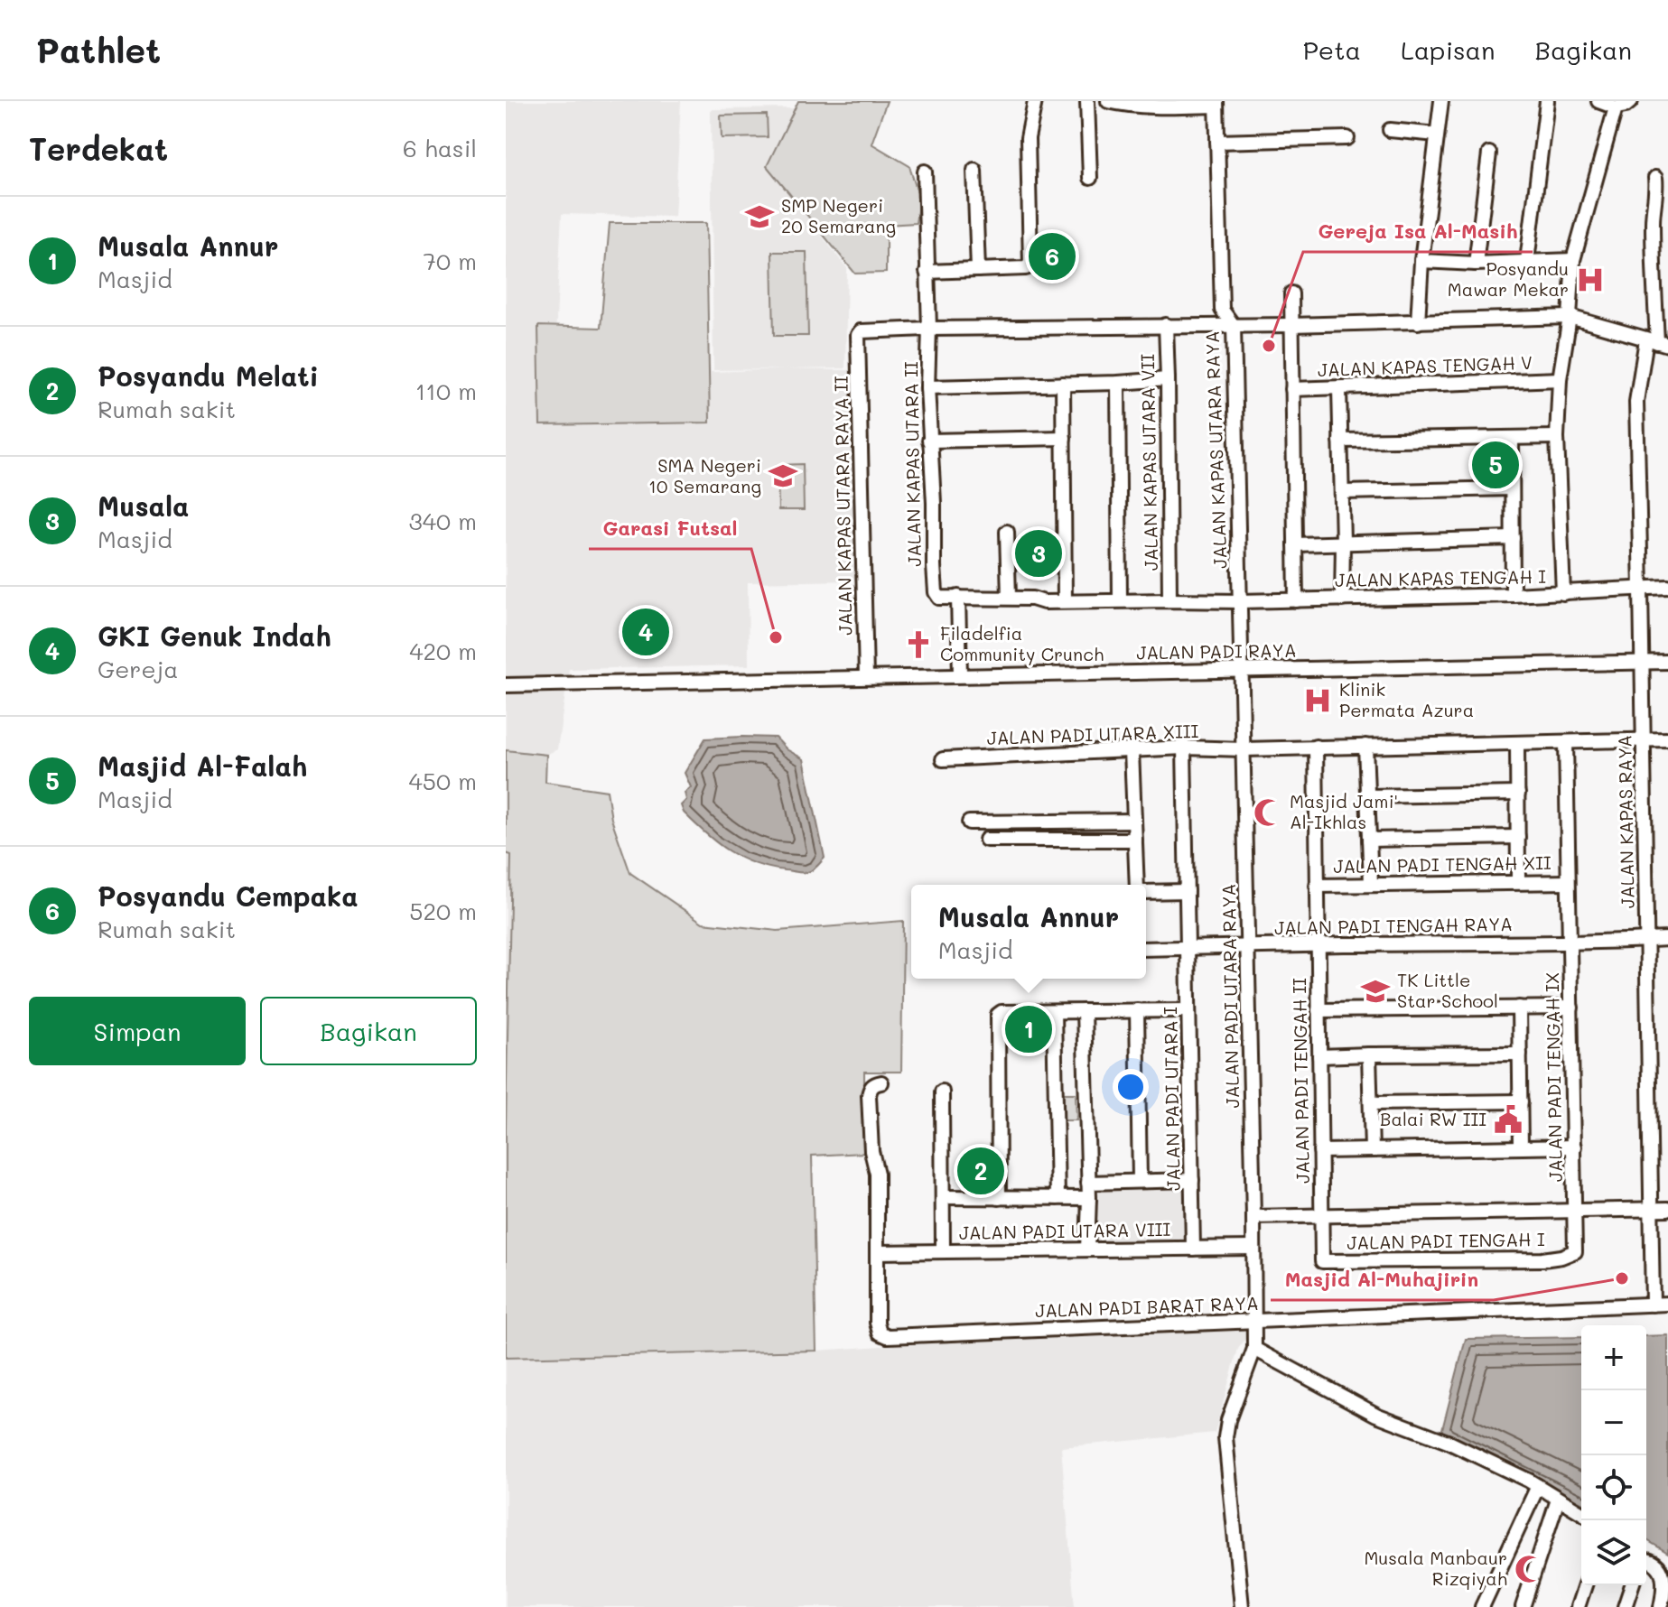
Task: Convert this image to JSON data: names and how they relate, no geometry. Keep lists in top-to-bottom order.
{
  "streets": {
    "street": [
      "JALAN KAPAS TENGAH V",
      "JALAN KAPAS UTARA RAYA",
      "JALAN KAPAS UTARA VII",
      "JALAN KAPAS UTARA II",
      "JALAN KAPAS UTARA RAYA II",
      "JALAN KAPAS TENGAH I",
      "JALAN PADI RAYA",
      "JALAN PADI UTARA XIII",
      "JALAN KAPAS RAYA",
      "JALAN PADI TENGAH XII",
      "JALAN PADI TENGAH RAYA",
      "JALAN PADI UTARA RAYA",
      "JALAN PADI TENGAH IX",
      "JALAN PADI TENGAH II",
      "JALAN PADI UTARA I",
      "JALAN PADI UTARA VIII",
      "JALAN PADI TENGAH I",
      "JALAN PADI BARAT RAYA"
    ]
  },
  "crossings": [
    ["JALAN KAPAS UTARA RAYA", "JALAN KAPAS TENGAH I"],
    ["JALAN KAPAS UTARA RAYA", "JALAN PADI RAYA"],
    ["JALAN KAPAS UTARA RAYA", "JALAN PADI UTARA RAYA"],
    ["JALAN KAPAS UTARA VII", "JALAN KAPAS TENGAH I"],
    ["JALAN KAPAS UTARA II", "JALAN KAPAS UTARA RAYA II"],
    ["JALAN KAPAS UTARA II", "JALAN KAPAS TENGAH I"],
    ["JALAN KAPAS UTARA RAYA II", "JALAN PADI RAYA"],
    ["JALAN KAPAS TENGAH I", "JALAN KAPAS RAYA"],
    ["JALAN PADI RAYA", "JALAN KAPAS RAYA"],
    ["JALAN PADI RAYA", "JALAN PADI UTARA RAYA"],
    ["JALAN PADI UTARA XIII", "JALAN KAPAS RAYA"],
    ["JALAN PADI UTARA XIII", "JALAN PADI UTARA RAYA"],
    ["JALAN PADI UTARA XIII", "JALAN PADI TENGAH IX"],
    ["JALAN PADI UTARA XIII", "JALAN PADI TENGAH II"],
    ["JALAN PADI UTARA XIII", "JALAN PADI UTARA I"],
    ["JALAN KAPAS RAYA", "JALAN PADI TENGAH RAYA"],
    ["JALAN KAPAS RAYA", "JALAN PADI TENGAH I"],
    ["JALAN KAPAS RAYA", "JALAN PADI BARAT RAYA"],
    ["JALAN PADI TENGAH XII", "JALAN PADI TENGAH IX"],
    ["JALAN PADI TENGAH XII", "JALAN PADI TENGAH II"],
    ["JALAN PADI TENGAH RAYA", "JALAN PADI UTARA RAYA"],
    ["JALAN PADI TENGAH RAYA", "JALAN PADI TENGAH IX"],
    ["JALAN PADI TENGAH RAYA", "JALAN PADI TENGAH II"],
    ["JALAN PADI TENGAH RAYA", "JALAN PADI UTARA I"],
    ["JALAN PADI UTARA RAYA", "JALAN PADI UTARA VIII"],
    ["JALAN PADI UTARA RAYA", "JALAN PADI TENGAH I"],
    ["JALAN PADI UTARA RAYA", "JALAN PADI BARAT RAYA"],
    ["JALAN PADI TENGAH IX", "JALAN PADI TENGAH I"],
    ["JALAN PADI TENGAH II", "JALAN PADI TENGAH I"],
    ["JALAN PADI UTARA I", "JALAN PADI UTARA VIII"],
    ["JALAN PADI UTARA VIII", "JALAN PADI BARAT RAYA"]
  ],
  "places": {
    "school or university": ["SMP Negeri 20 Semarang", "SMA Negeri 10 Semarang", "TK Little Star School"],
    "hospital": ["Posyandu Mawar Mekar", "Klinik Permata Azura"],
    "other": ["Gereja Isa Al-Masih", "Garasi Futsal", "Masjid Al-Muhajirin"],
    "church": ["Filadelfia Community Crunch"],
    "mosque": ["Masjid Jami' Al-Ikhlas", "Musala Manbaur Rizqiyah"],
    "public building": ["Balai RW III"]
  },
  "page": {
    "header": "Pathlet",
    "nav": ["Peta", "Lapisan", "Bagikan"],
    "heading": ["Terdekat", "6 hasil"],
    "list": [
      {
        "mark": "1",
        "name": "Musala Annur",
        "note": "Masjid",
        "value": "70 m"
      },
      {
        "mark": "2",
        "name": "Posyandu Melati",
        "note": "Rumah sakit",
        "value": "110 m"
      },
      {
        "mark": "3",
        "name": "Musala",
        "note": "Masjid",
        "value": "340 m"
      },
      {
        "mark": "4",
        "name": "GKI Genuk Indah",
        "note": "Gereja",
        "value": "420 m"
      },
      {
        "mark": "5",
        "name": "Masjid Al-Falah",
        "note": "Masjid",
        "value": "450 m"
      },
      {
        "mark": "6",
        "name": "Posyandu Cempaka",
        "note": "Rumah sakit",
        "value": "520 m"
      }
    ],
    "pins": [
      "6",
      "5",
      "3",
      "4",
      "1",
      "2"
    ],
    "popup": ["Musala Annur", "Masjid"],
    "buttons": ["Simpan", "Bagikan"],
    "map_buttons": ["+", "−"]
  }
}
